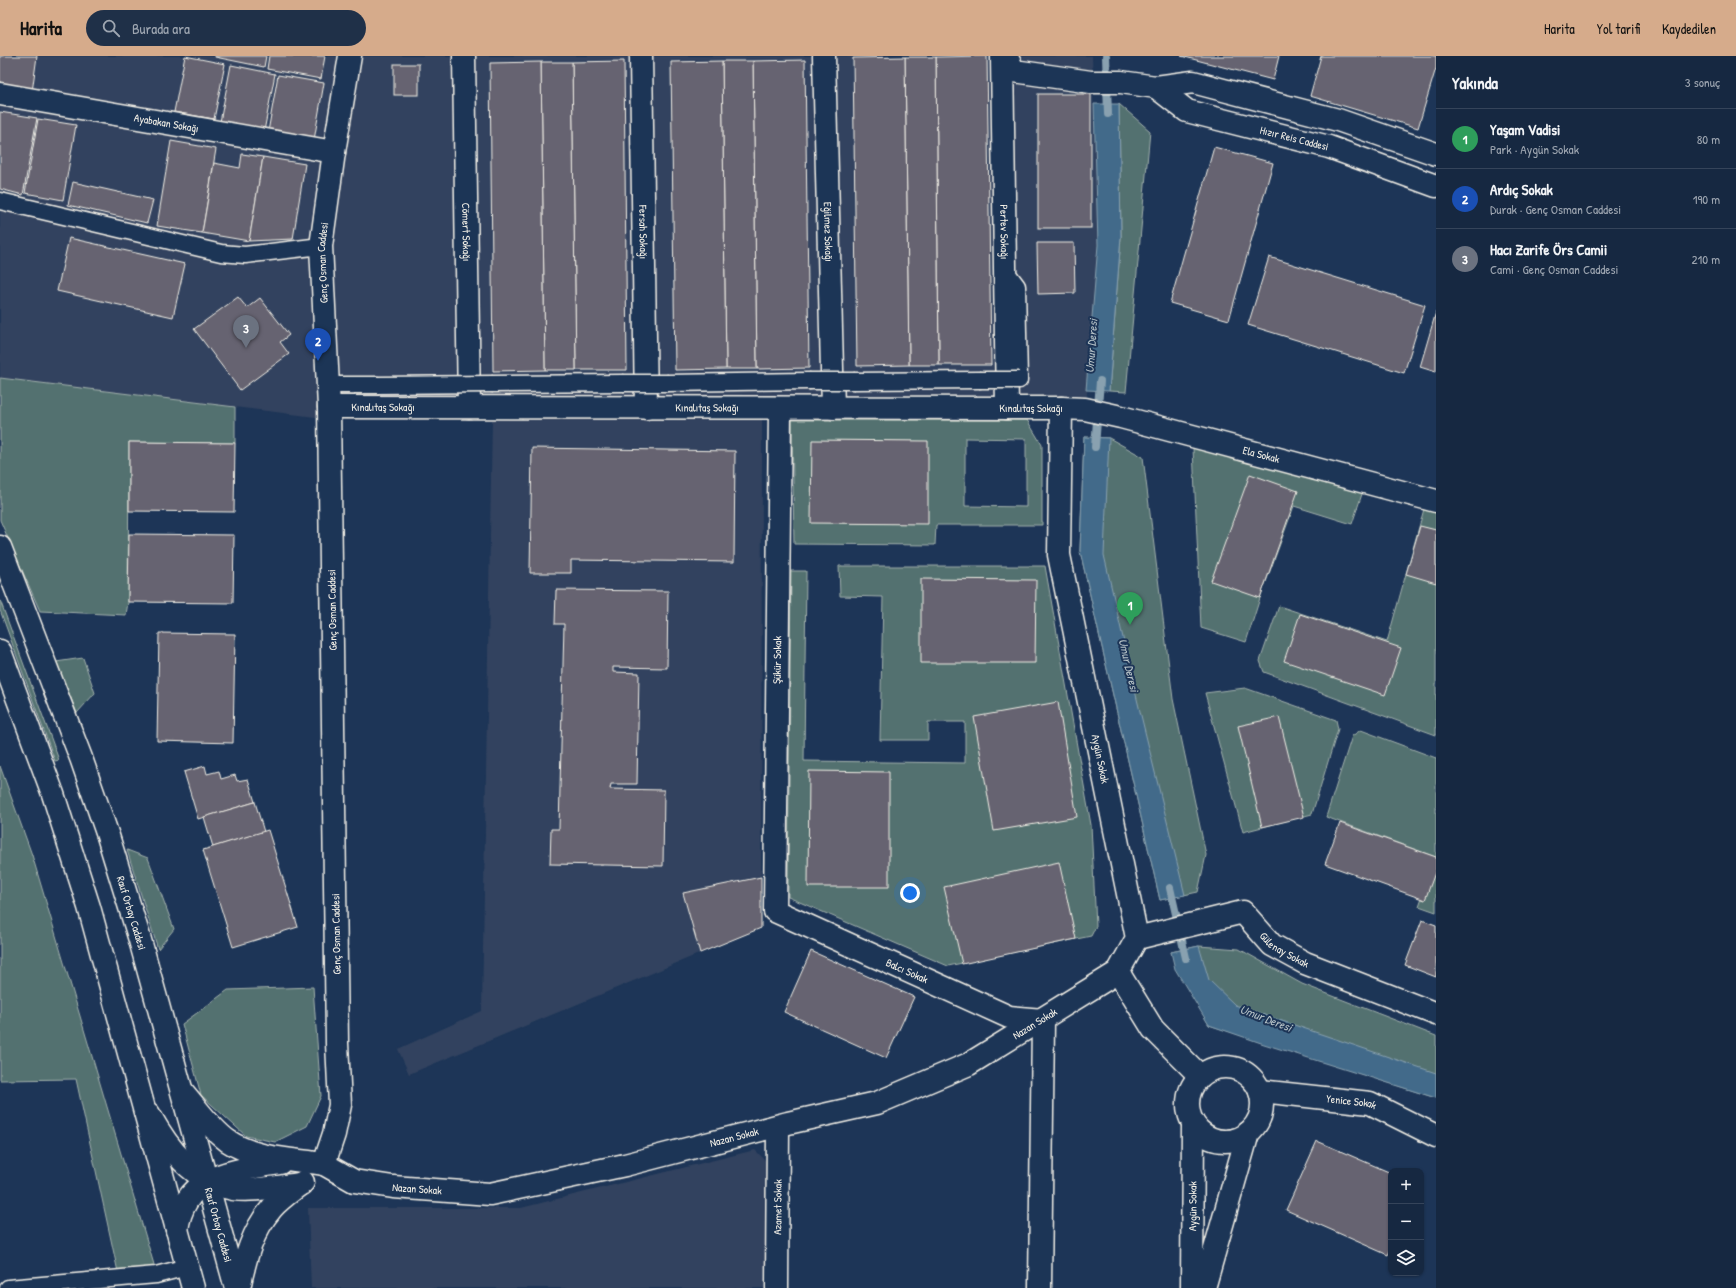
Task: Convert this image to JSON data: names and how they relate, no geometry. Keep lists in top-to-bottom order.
{
  "streets": {
    "street": [
      "Ayabakan Sokağı",
      "Hızır Reis Caddesi",
      "Cömert Sokağı",
      "Fersah Sokağı",
      "Eğilmez Sokağı",
      "Pertev Sokağı",
      "Genç Osman Caddesi",
      "Kınalıtaş Sokağı",
      "Ela Sokak",
      "Şükür Sokak",
      "Aygün Sokak",
      "Rauf Orbay Caddesi",
      "Gülenay Sokak",
      "Balcı Sokak",
      "Nazan Sokak",
      "Yenice Sokak",
      "Azamet Sokak"
    ]
  },
  "crossings": [
    ["Ayabakan Sokağı", "Genç Osman Caddesi"],
    ["Cömert Sokağı", "Kınalıtaş Sokağı"],
    ["Fersah Sokağı", "Kınalıtaş Sokağı"],
    ["Eğilmez Sokağı", "Kınalıtaş Sokağı"],
    ["Pertev Sokağı", "Kınalıtaş Sokağı"],
    ["Genç Osman Caddesi", "Kınalıtaş Sokağı"],
    ["Genç Osman Caddesi", "Nazan Sokak"],
    ["Kınalıtaş Sokağı", "Ela Sokak"],
    ["Kınalıtaş Sokağı", "Şükür Sokak"],
    ["Kınalıtaş Sokağı", "Aygün Sokak"],
    ["Şükür Sokak", "Balcı Sokak"],
    ["Aygün Sokak", "Gülenay Sokak"],
    ["Aygün Sokak", "Yenice Sokak"],
    ["Balcı Sokak", "Nazan Sokak"],
    ["Nazan Sokak", "Azamet Sokak"]
  ],
  "water": ["Umur Deresi"],
  "page": {
    "header": "Harita",
    "search": "Burada ara",
    "nav": ["Harita", "Yol tarifi", "Kaydedilen"],
    "heading": ["Yakında", "3 sonuç"],
    "list": [
      {
        "mark": "1",
        "name": "Yaşam Vadisi",
        "note": "Park · Aygün Sokak",
        "value": "80 m"
      },
      {
        "mark": "2",
        "name": "Ardıç Sokak",
        "note": "Durak · Genç Osman Caddesi",
        "value": "190 m"
      },
      {
        "mark": "3",
        "name": "Hacı Zarife Örs Camii",
        "note": "Cami · Genç Osman Caddesi",
        "value": "210 m"
      }
    ],
    "pins": ["3", "2", "1"],
    "map_buttons": ["+", "−"]
  }
}
